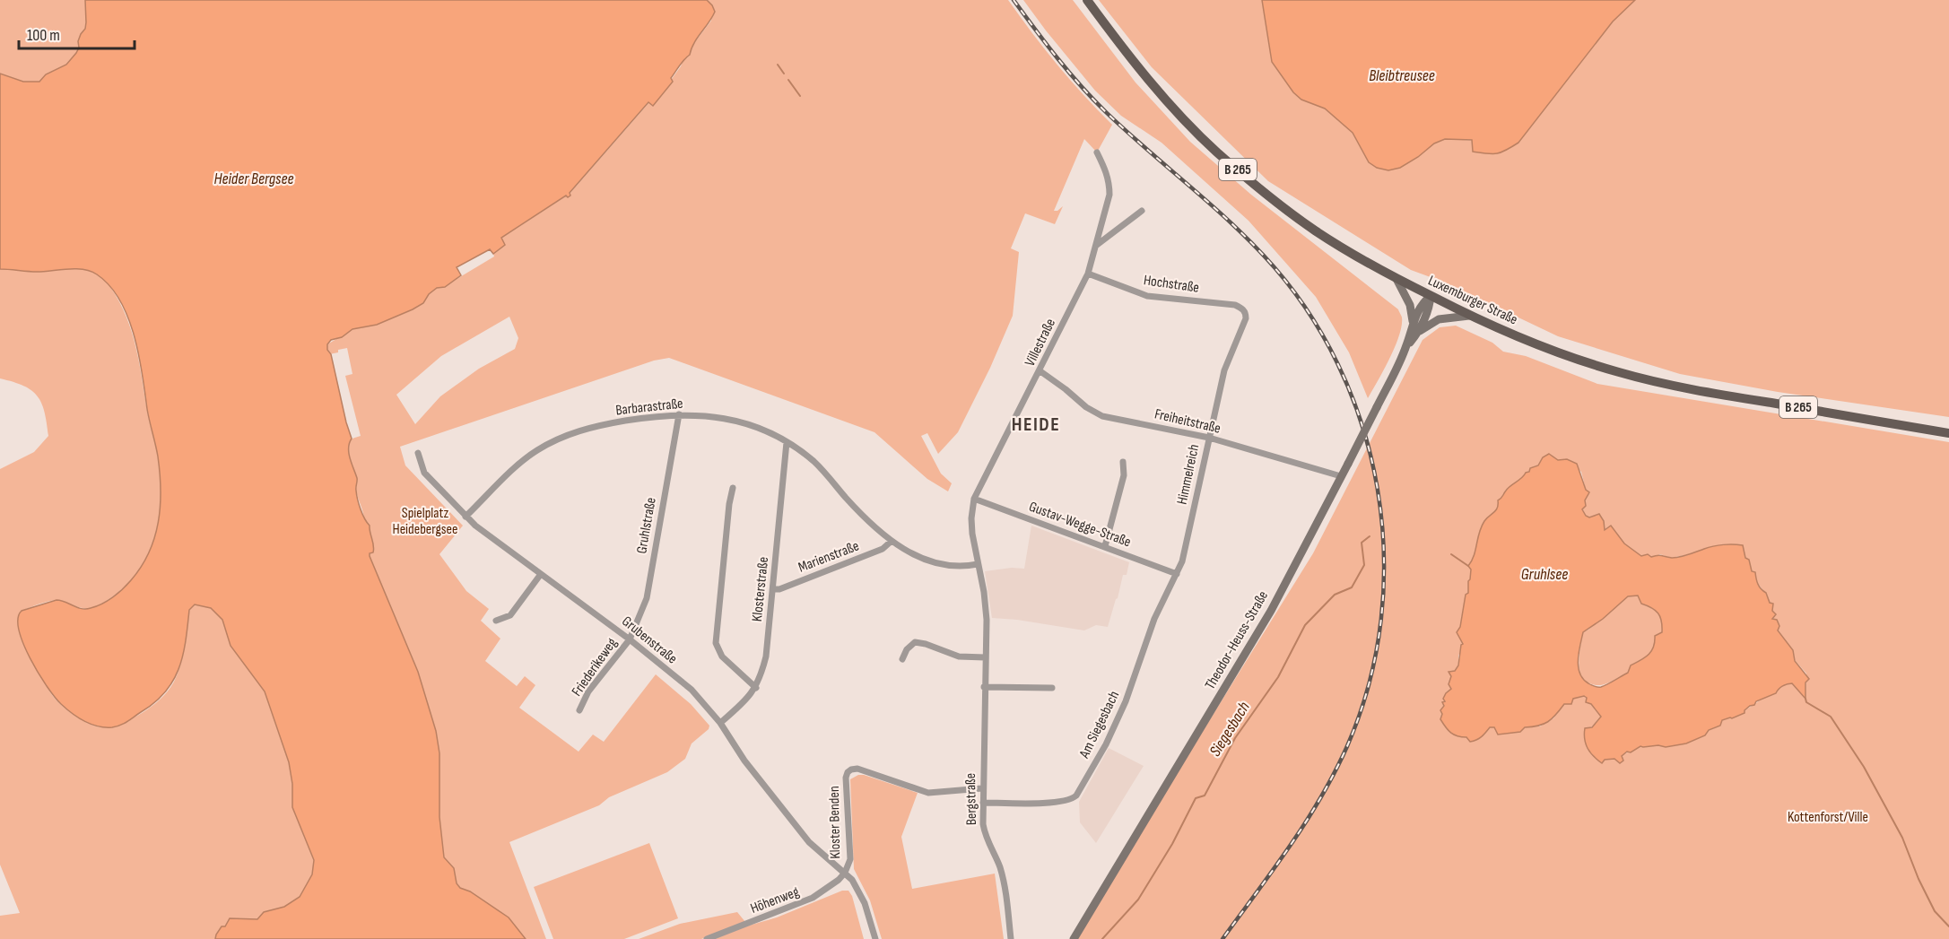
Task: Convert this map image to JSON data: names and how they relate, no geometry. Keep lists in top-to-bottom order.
{
  "streets": {
    "main road": ["B 265", "Luxemburger Straße", "Theodor-Heuss-Straße"],
    "street": [
      "Hochstraße",
      "Villestraße",
      "Barbarastraße",
      "Freiheitstraße",
      "Himmelreich",
      "Gustav-Wegge-Straße",
      "Gruhlstraße",
      "Marienstraße",
      "Klosterstraße",
      "Grubenstraße",
      "Friederikeweg",
      "Am Siegesbach",
      "Bergstraße",
      "Kloster Benden",
      "Höhenweg"
    ]
  },
  "crossings": [
    ["B 265", "Luxemburger Straße"],
    ["B 265", "Theodor-Heuss-Straße"],
    ["Hochstraße", "Villestraße"],
    ["Hochstraße", "Himmelreich"],
    ["Luxemburger Straße", "Theodor-Heuss-Straße"],
    ["Villestraße", "Freiheitstraße"],
    ["Villestraße", "Gustav-Wegge-Straße"],
    ["Villestraße", "Bergstraße"],
    ["Barbarastraße", "Gruhlstraße"],
    ["Barbarastraße", "Marienstraße"],
    ["Barbarastraße", "Klosterstraße"],
    ["Barbarastraße", "Grubenstraße"],
    ["Barbarastraße", "Bergstraße"],
    ["Freiheitstraße", "Himmelreich"],
    ["Freiheitstraße", "Theodor-Heuss-Straße"],
    ["Himmelreich", "Gustav-Wegge-Straße"],
    ["Himmelreich", "Am Siegesbach"],
    ["Gustav-Wegge-Straße", "Am Siegesbach"],
    ["Gustav-Wegge-Straße", "Bergstraße"],
    ["Gruhlstraße", "Grubenstraße"],
    ["Gruhlstraße", "Friederikeweg"],
    ["Marienstraße", "Klosterstraße"],
    ["Klosterstraße", "Grubenstraße"],
    ["Grubenstraße", "Friederikeweg"],
    ["Grubenstraße", "Kloster Benden"],
    ["Grubenstraße", "Höhenweg"],
    ["Am Siegesbach", "Bergstraße"],
    ["Bergstraße", "Kloster Benden"],
    ["Kloster Benden", "Höhenweg"]
  ],
  "districts": ["HEIDE"],
  "water": [
    "Bleibtreusee",
    "Heider Bergsee",
    "Gruhlsee",
    "Siegesbach"
  ],
  "parks": ["Spielplatz Heidebergsee", "Kottenforst/Ville"],
  "scale_bar": "100 m"
}
